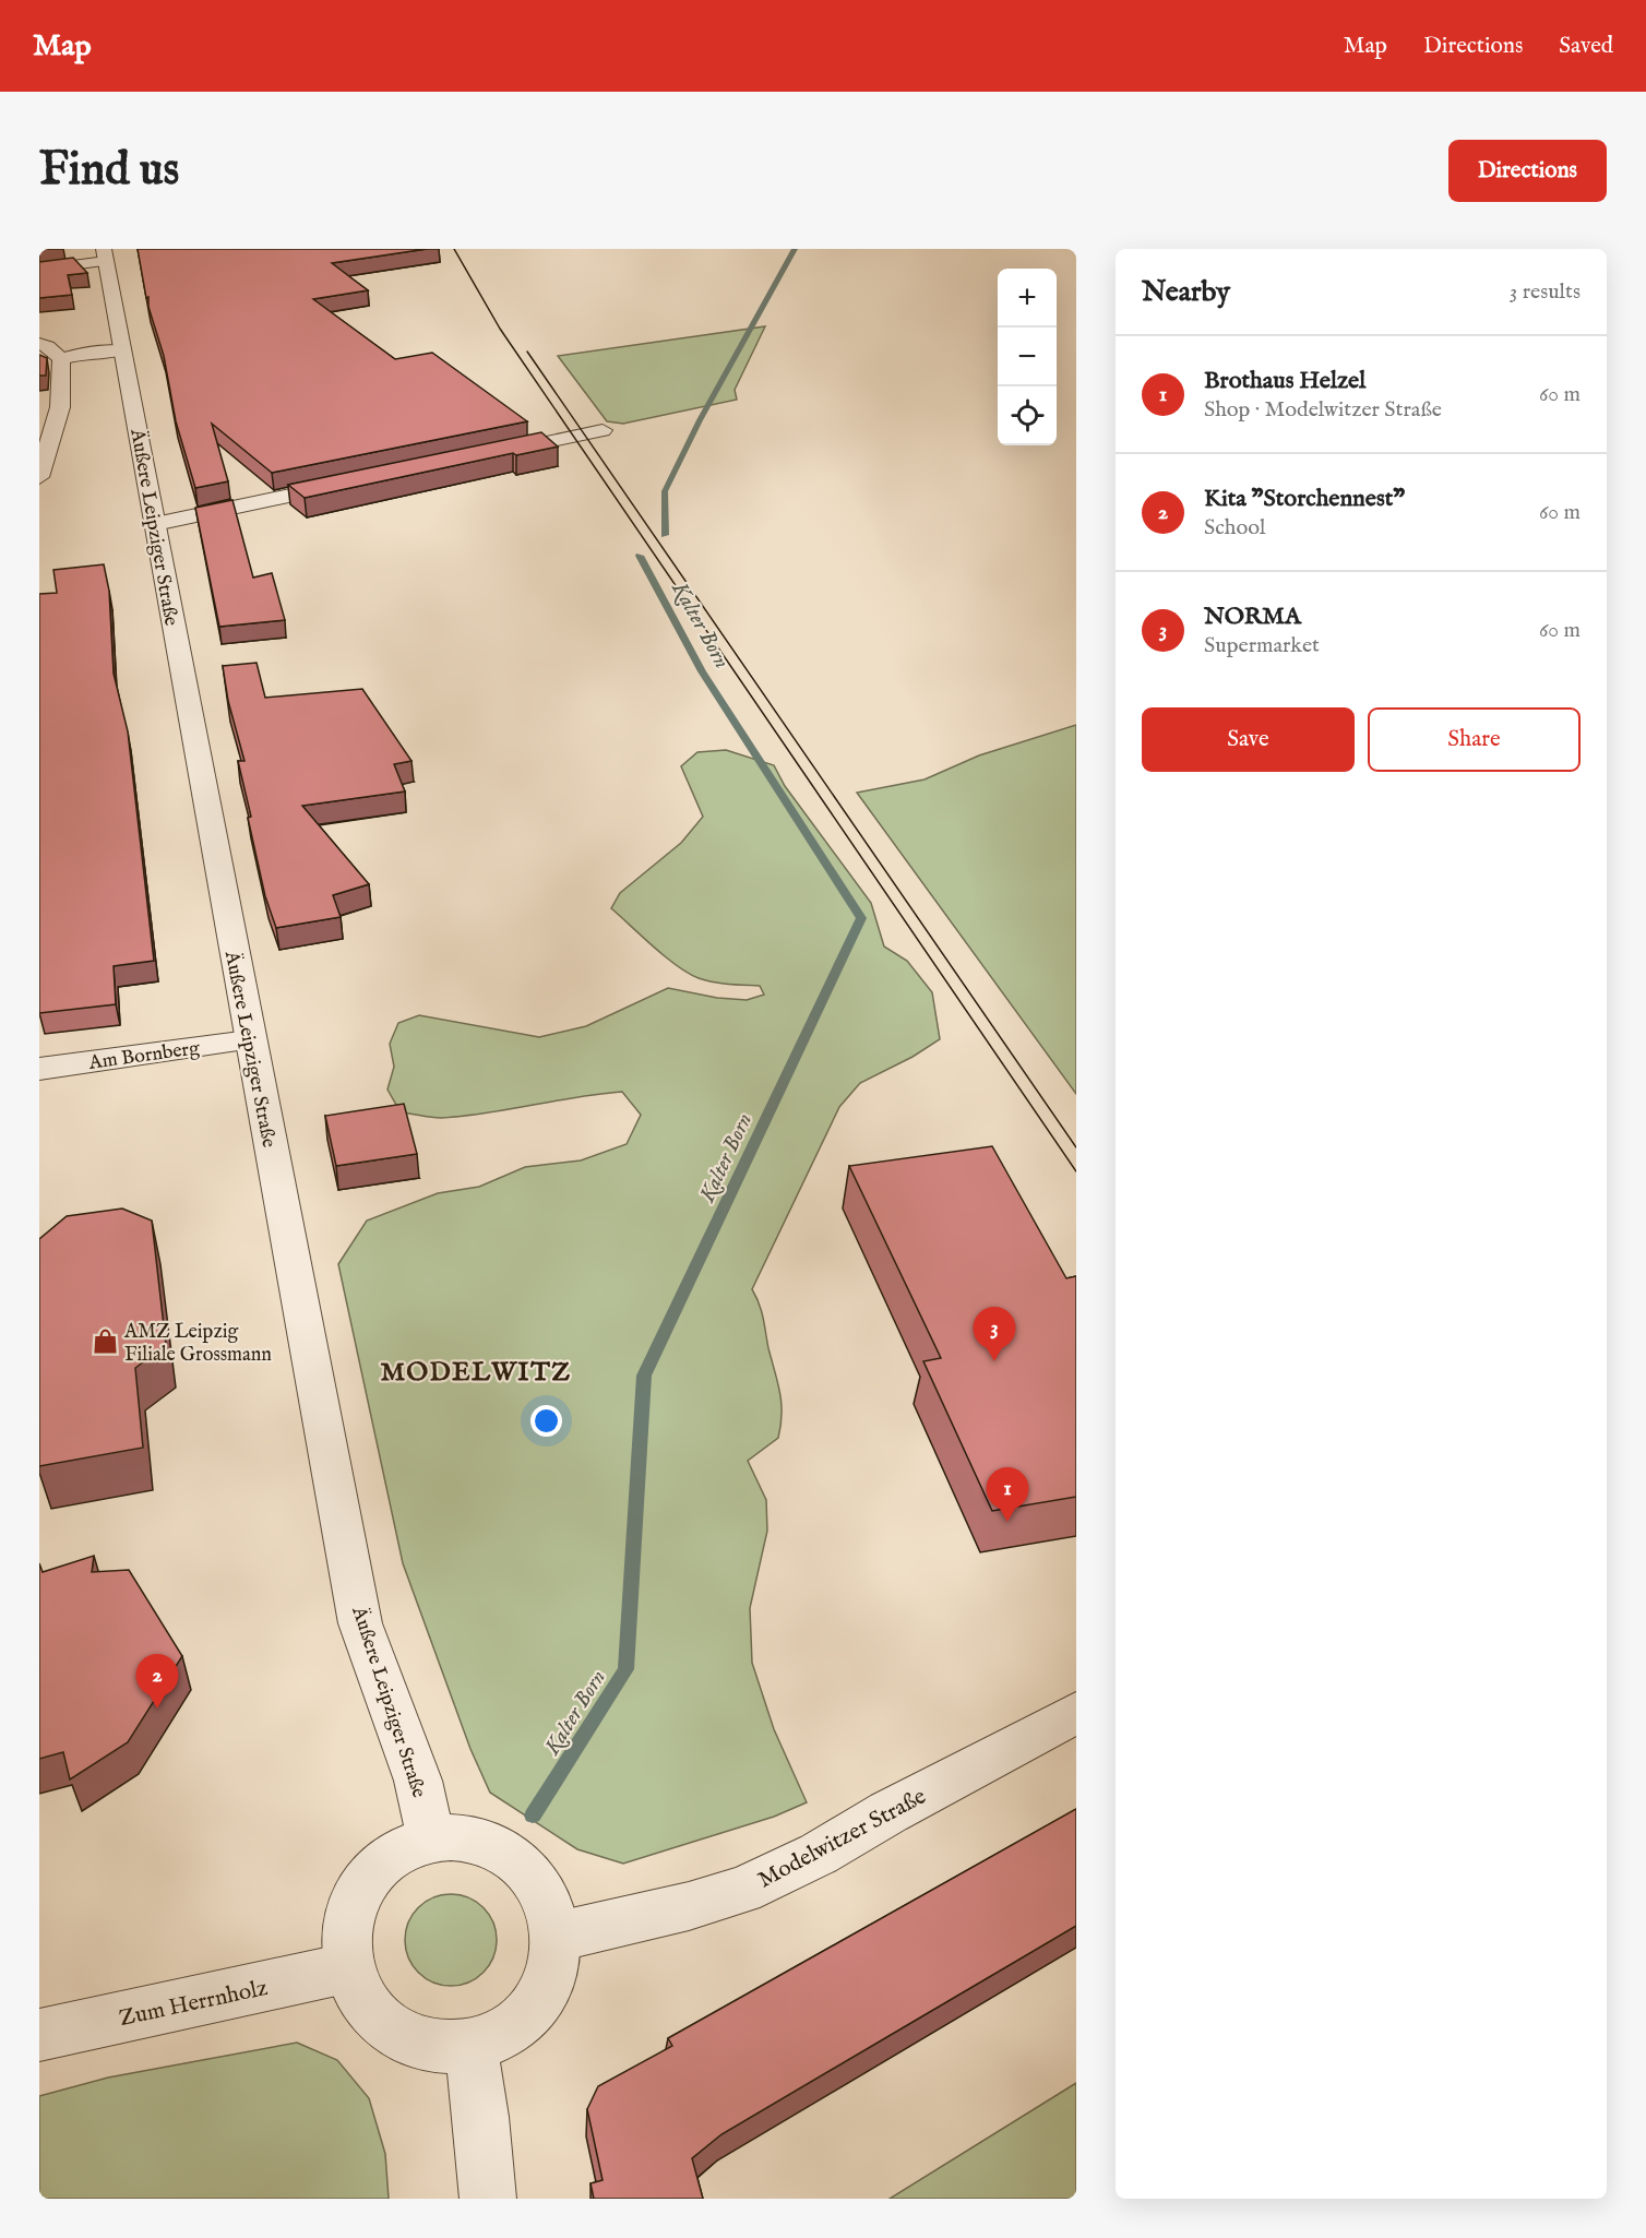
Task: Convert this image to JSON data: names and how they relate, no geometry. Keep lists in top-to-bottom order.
{
  "streets": {
    "street": [
      "Äußere Leipziger Straße",
      "Am Bornberg",
      "Modelwitzer Straße",
      "Zum Herrnholz"
    ]
  },
  "crossings": [
    ["Äußere Leipziger Straße", "Am Bornberg"],
    ["Äußere Leipziger Straße", "Modelwitzer Straße"],
    ["Äußere Leipziger Straße", "Zum Herrnholz"],
    ["Modelwitzer Straße", "Zum Herrnholz"]
  ],
  "districts": ["MODELWITZ"],
  "water": ["Kalter Born"],
  "places": {
    "shop": ["AMZ Leipzig Filiale Grossmann"]
  },
  "page": {
    "header": "Map",
    "nav": ["Map", "Directions", "Saved"],
    "buttons": [
      "Directions",
      ["Save", "Share"]
    ],
    "title": "Find us",
    "heading": ["Nearby", "3 results"],
    "map_buttons": ["+", "−"],
    "list": [
      {
        "mark": "1",
        "name": "Brothaus Helzel",
        "note": "Shop · Modelwitzer Straße",
        "value": "60 m"
      },
      {
        "mark": "2",
        "name": "Kita \"Storchennest\"",
        "note": "School",
        "value": "60 m"
      },
      {
        "mark": "3",
        "name": "NORMA",
        "note": "Supermarket",
        "value": "60 m"
      }
    ],
    "pins": ["3", "1", "2"]
  }
}
